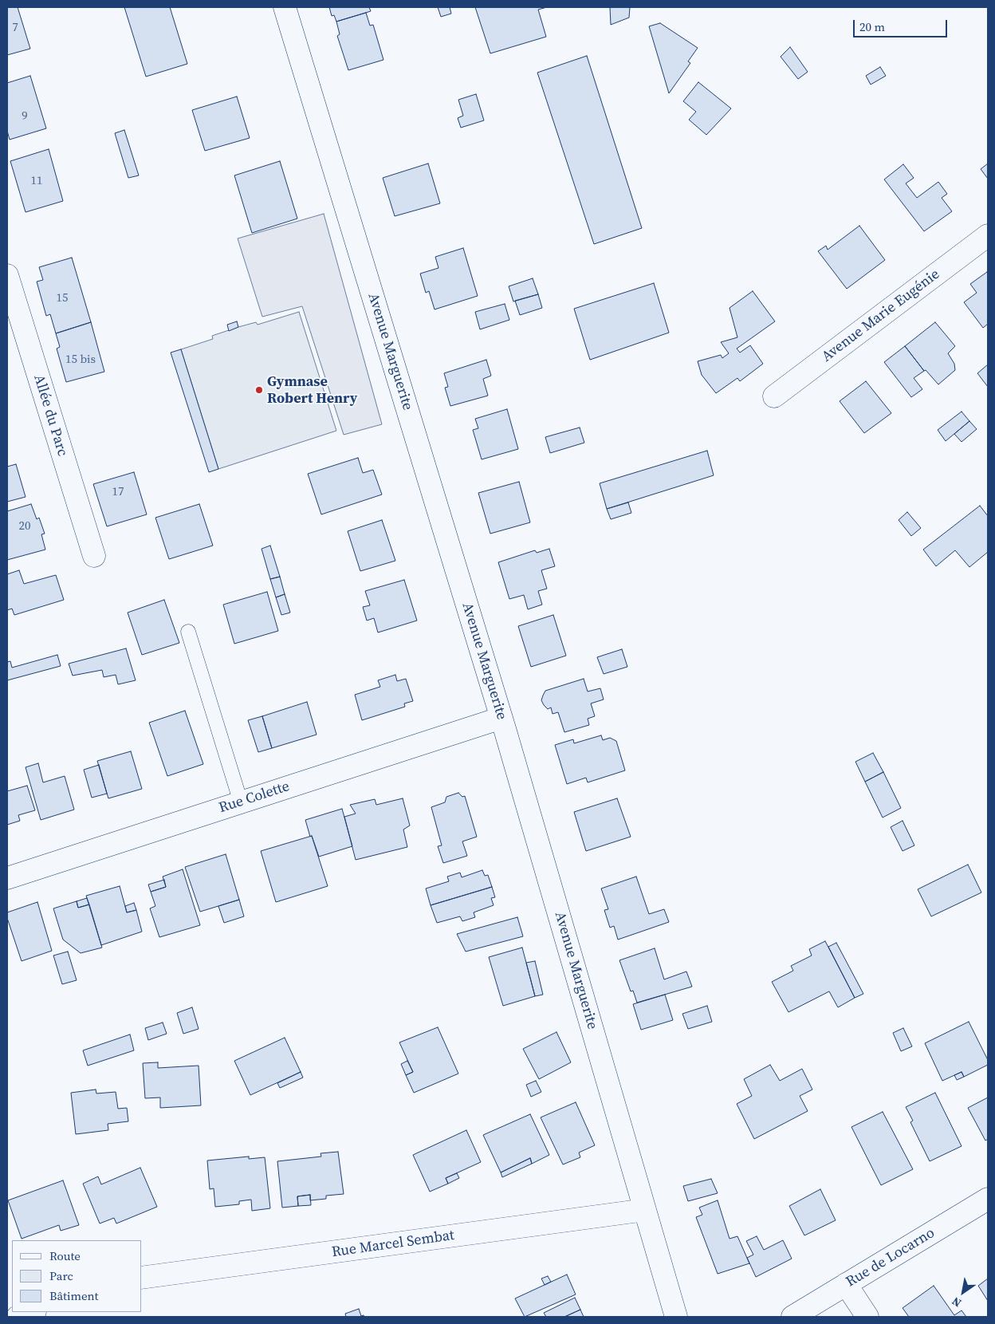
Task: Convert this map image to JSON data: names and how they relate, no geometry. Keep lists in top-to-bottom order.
{
  "streets": {
    "street": [
      "Avenue Marie Eugénie",
      "Avenue Marguerite",
      "Allée du Parc",
      "Rue Colette",
      "Rue Marcel Sembat",
      "Rue de Locarno"
    ]
  },
  "crossings": [
    ["Avenue Marguerite", "Rue Colette"],
    ["Avenue Marguerite", "Rue Marcel Sembat"]
  ],
  "places": ["Gymnase Robert Henry"],
  "house_numbers": [
    "7",
    "9",
    "11",
    "15",
    "15 bis",
    "17",
    "20"
  ],
  "legend": ["Route", "Parc", "Bâtiment"],
  "scale_bar": "20 m",
  "north": "bottom left"
}
